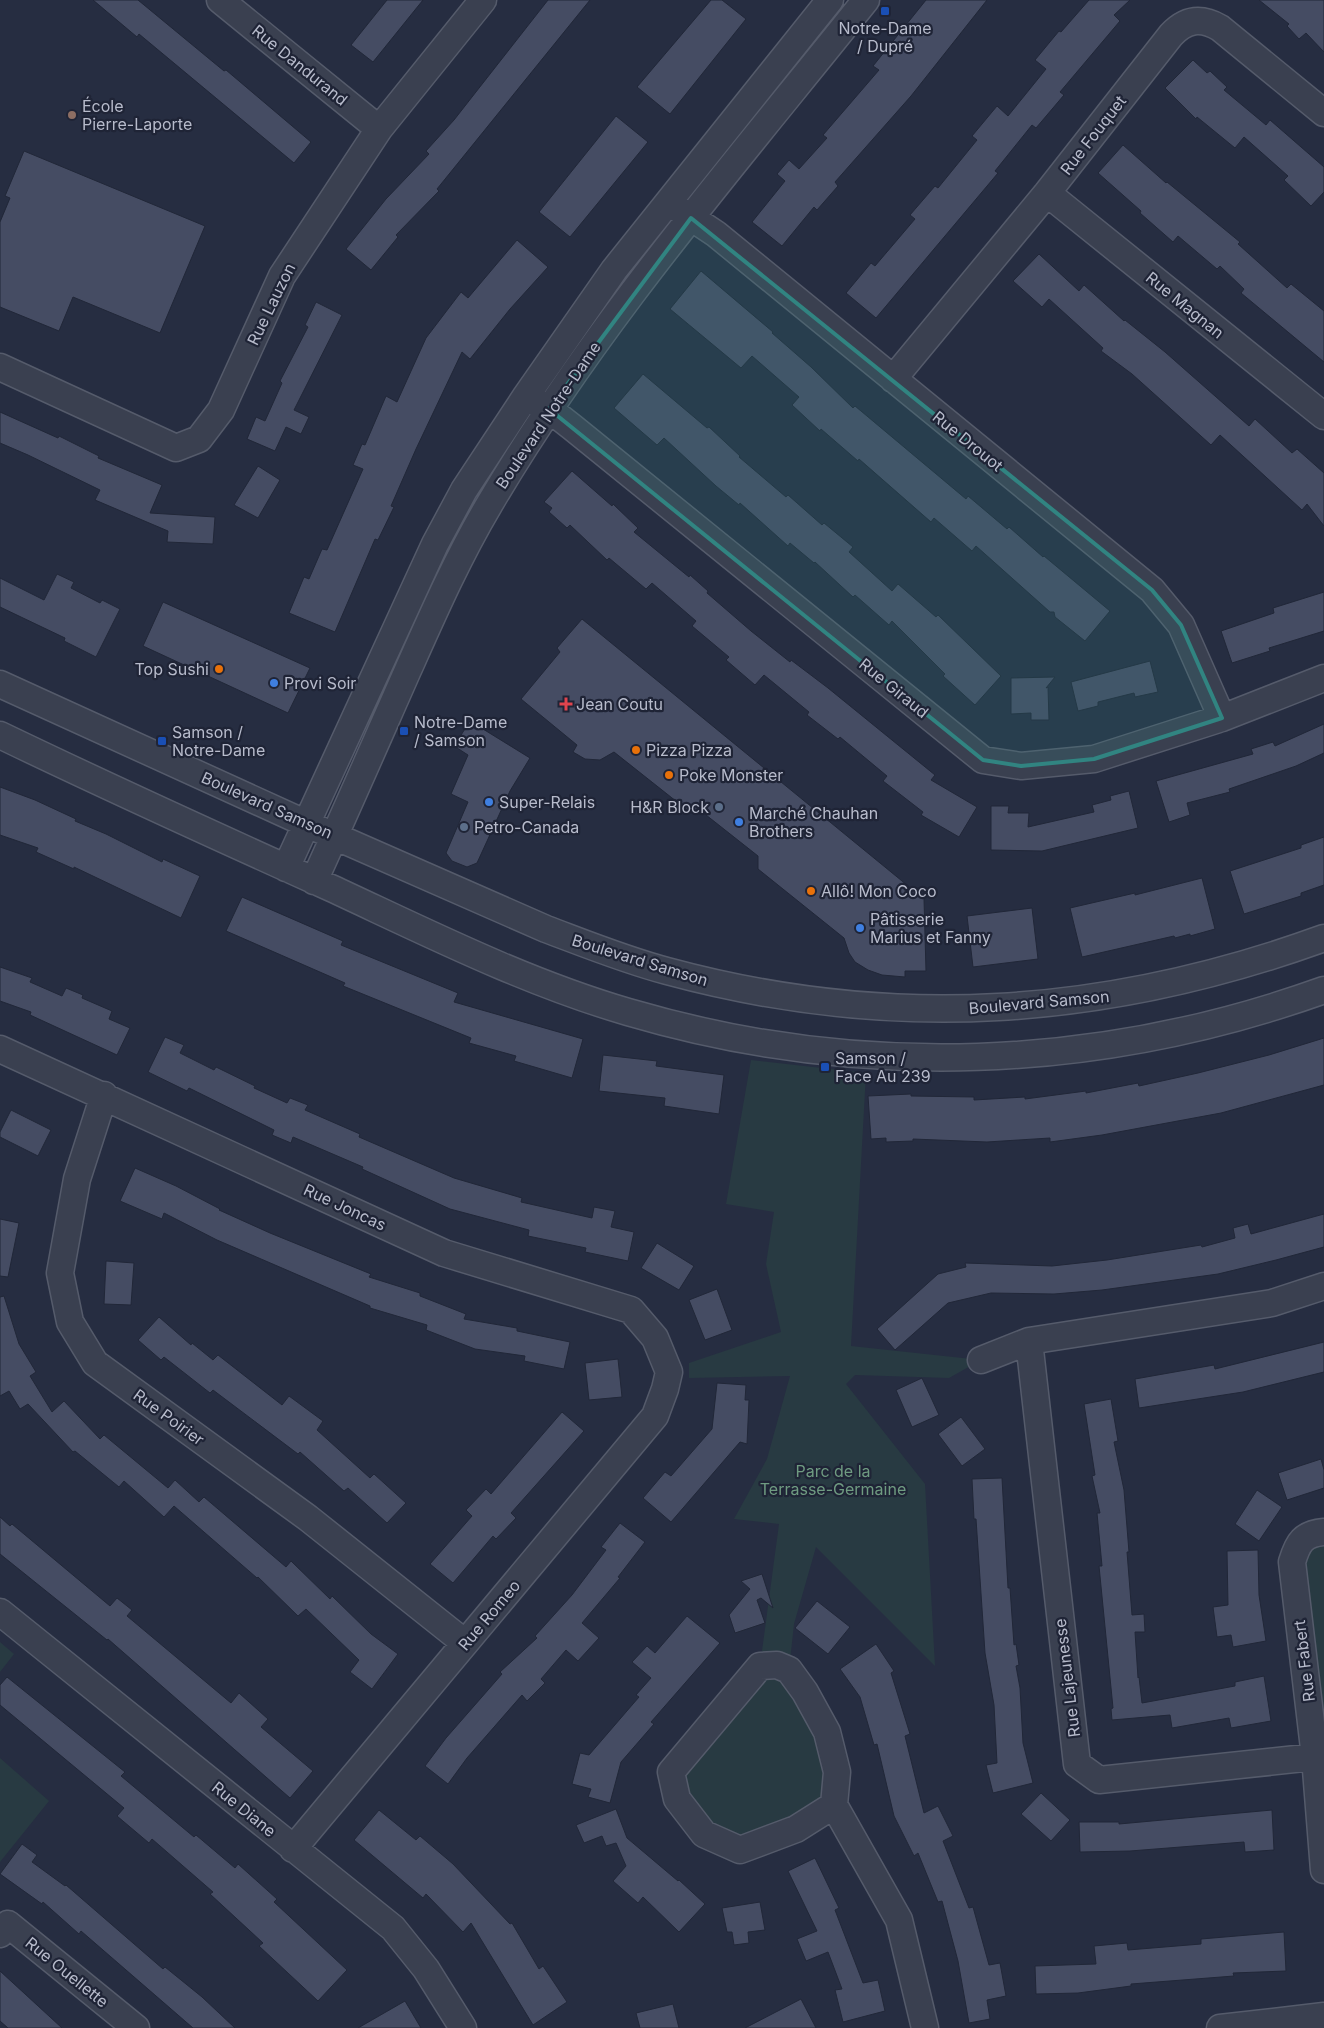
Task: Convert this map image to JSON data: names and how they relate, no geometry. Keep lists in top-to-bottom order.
{
  "streets": {
    "street": [
      "Rue Dandurand",
      "Rue Fouquet",
      "Rue Lauzon",
      "Rue Magnan",
      "Boulevard Notre-Dame",
      "Rue Drouot",
      "Rue Giraud",
      "Boulevard Samson",
      "Rue Joncas",
      "Rue Poirier",
      "Rue Romeo",
      "Rue Fabert",
      "Rue Lajeunesse",
      "Rue Diane",
      "Rue Ouellette"
    ]
  },
  "crossings": [
    ["Rue Dandurand", "Rue Lauzon"],
    ["Rue Fouquet", "Rue Magnan"],
    ["Rue Fouquet", "Rue Drouot"],
    ["Boulevard Notre-Dame", "Rue Drouot"],
    ["Boulevard Notre-Dame", "Rue Giraud"],
    ["Boulevard Notre-Dame", "Boulevard Samson"],
    ["Rue Drouot", "Rue Giraud"],
    ["Rue Joncas", "Rue Poirier"],
    ["Rue Joncas", "Rue Romeo"],
    ["Rue Poirier", "Rue Romeo"],
    ["Rue Romeo", "Rue Diane"],
    ["Rue Fabert", "Rue Lajeunesse"]
  ],
  "parks": ["Parc de la Terrasse-Germaine"],
  "places": {
    "transit": [
      "Notre-Dame / Dupré",
      "Notre-Dame / Samson",
      "Samson / Notre-Dame",
      "Samson / Face Au 239"
    ],
    "other": [
      "École Pierre-Laporte",
      "Top Sushi",
      "Provi Soir",
      "Pizza Pizza",
      "Poke Monster",
      "Super-Relais",
      "H&R Block",
      "Marché Chauhan Brothers",
      "Petro-Canada",
      "Allô! Mon Coco",
      "Pâtisserie Marius et Fanny"
    ],
    "health": ["Jean Coutu"]
  }
}
